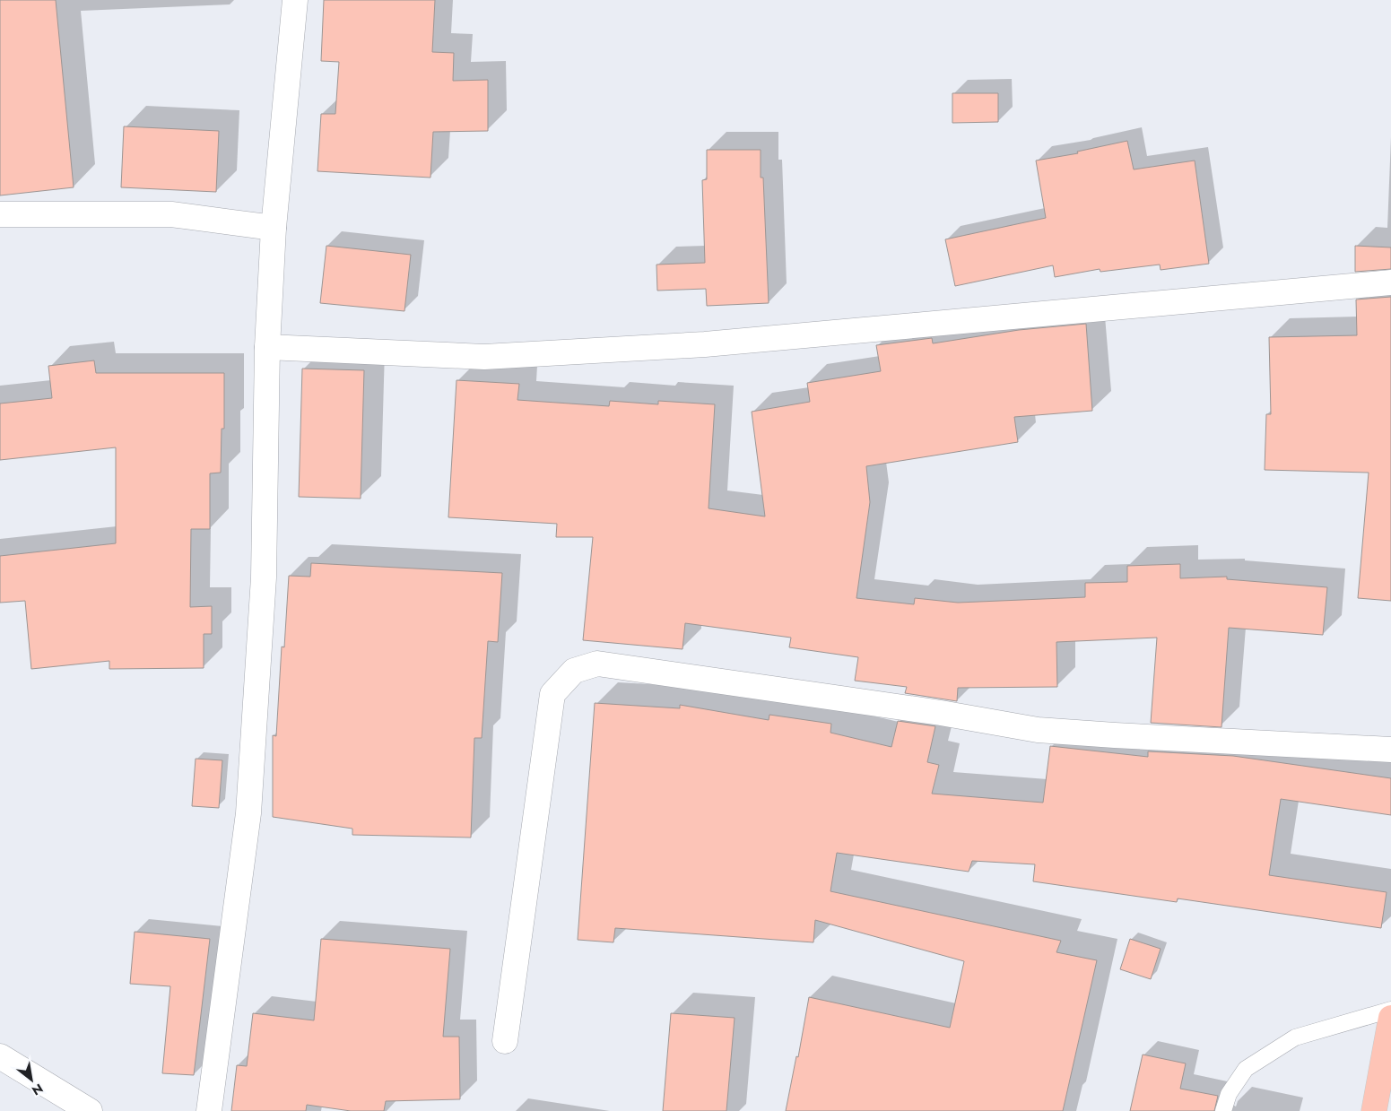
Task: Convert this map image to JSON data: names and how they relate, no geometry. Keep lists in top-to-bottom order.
{
  "north": "bottom right"
}
